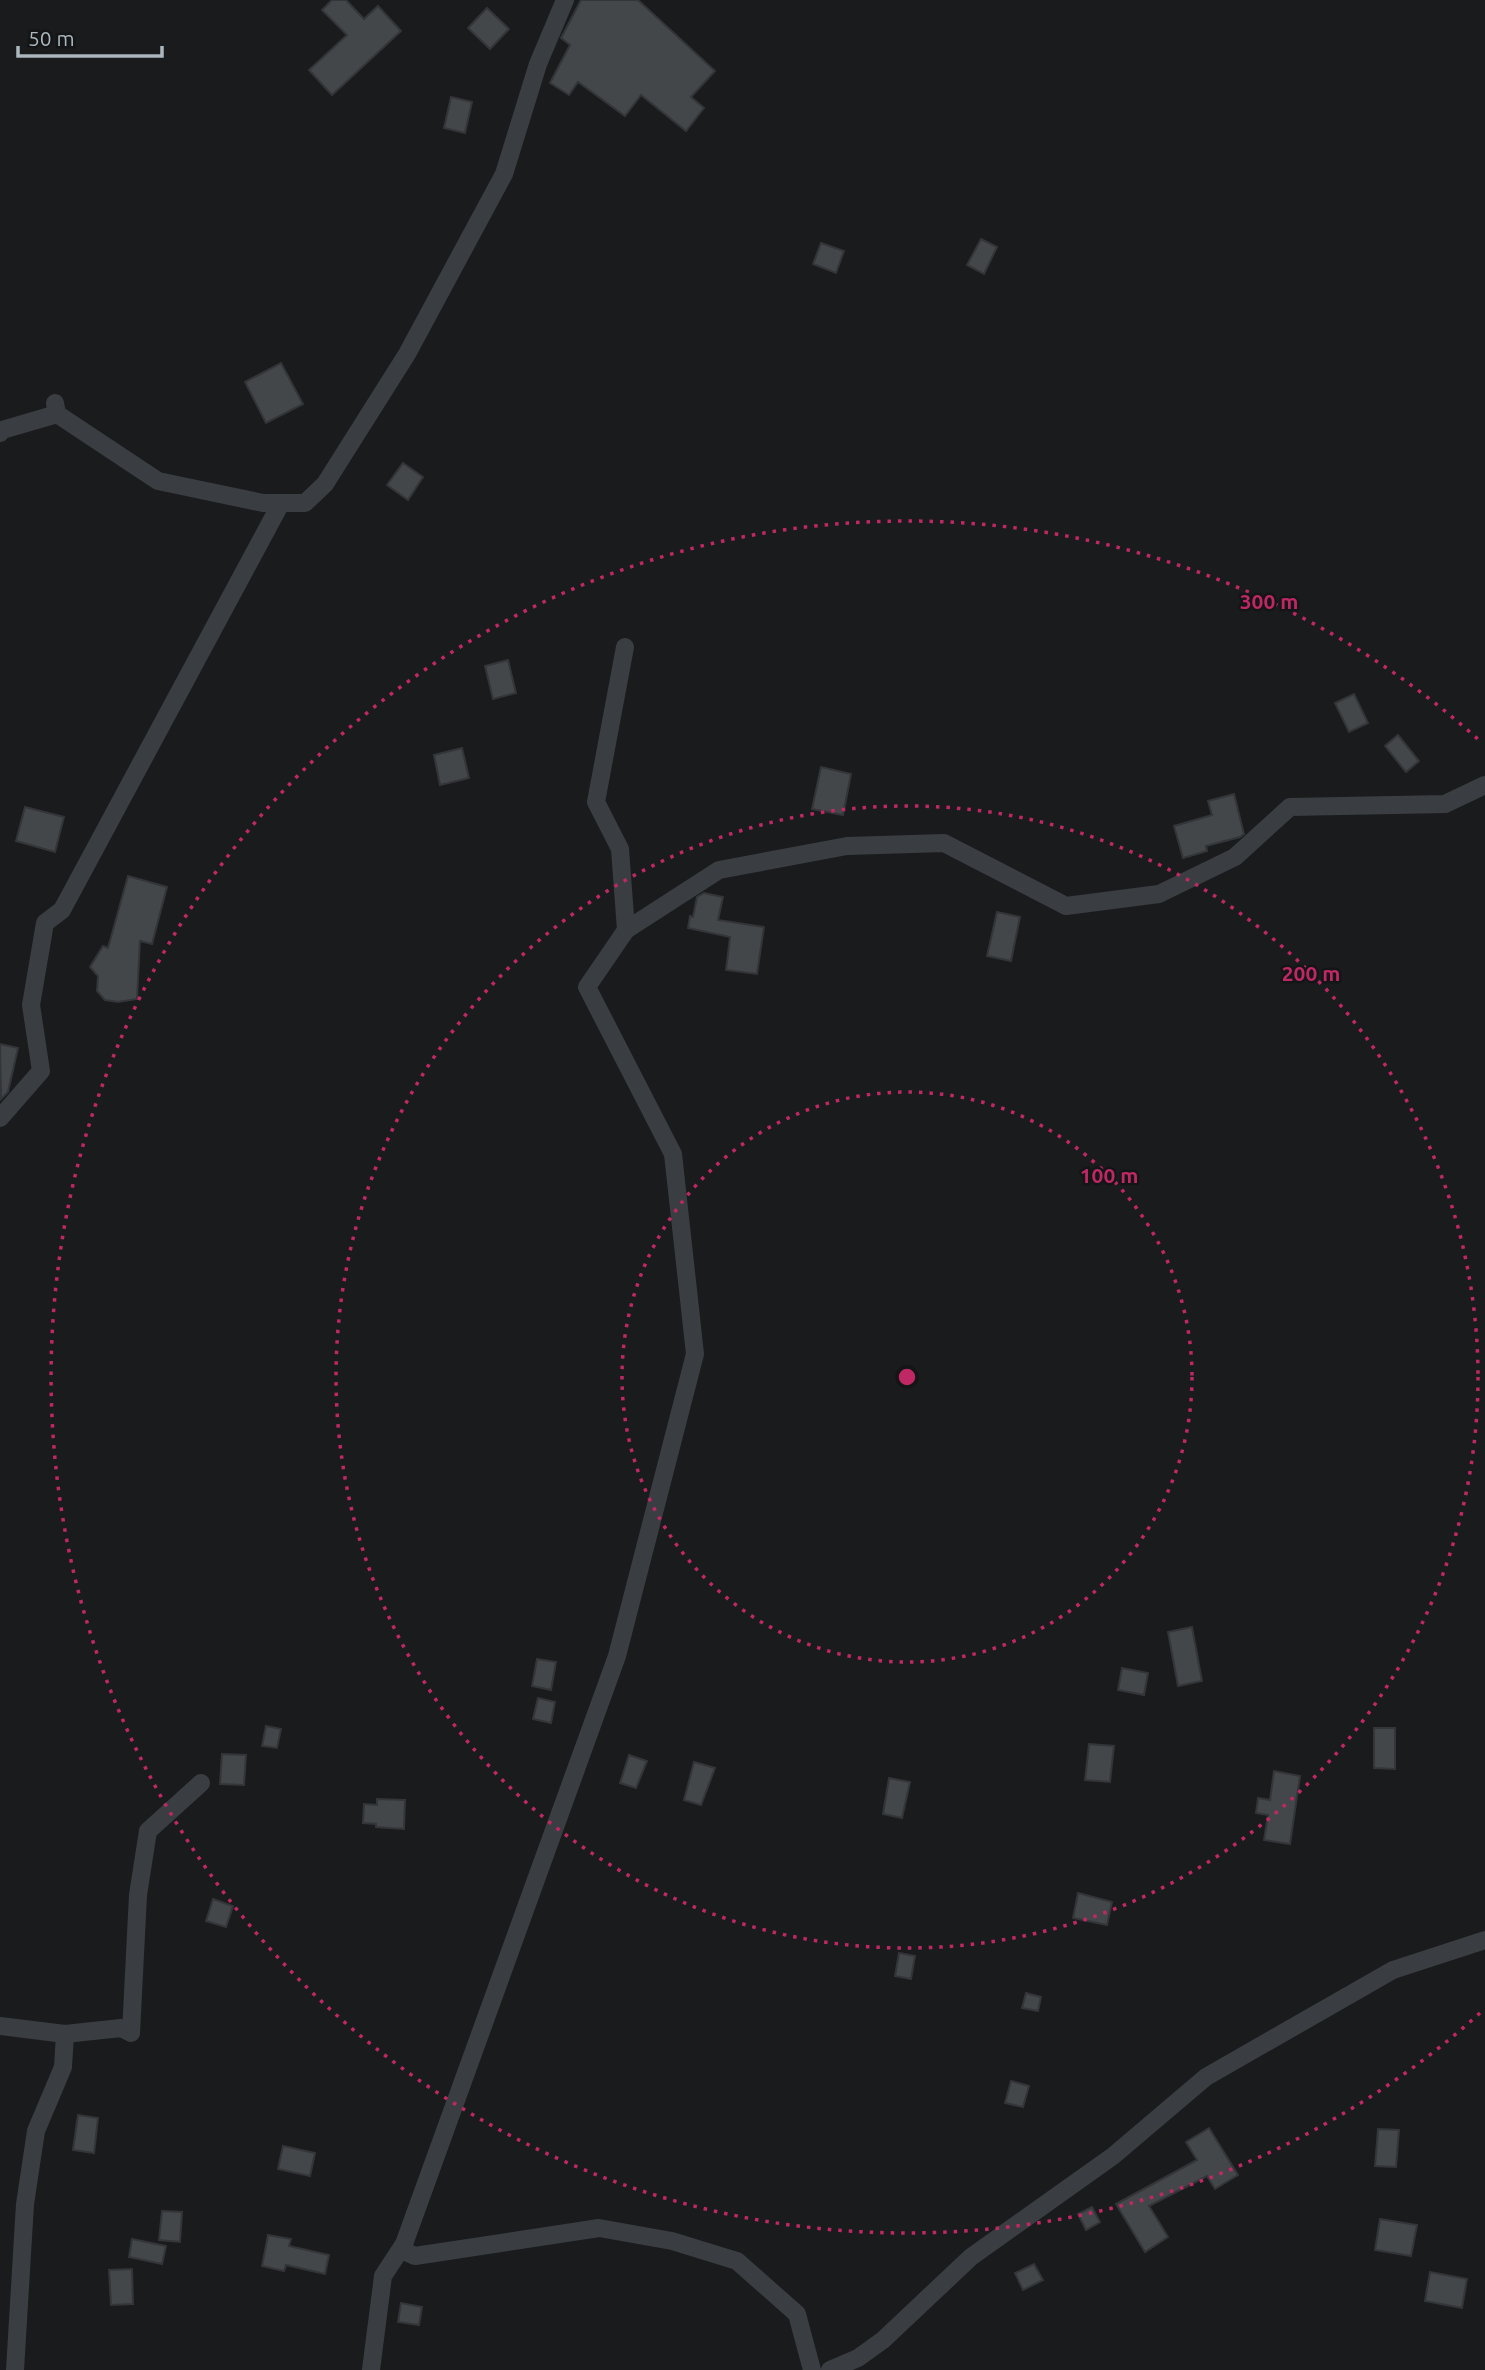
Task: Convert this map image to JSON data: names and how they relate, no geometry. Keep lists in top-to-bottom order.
{
  "scale_bar": "50 m",
  "rings": ["300 m", "200 m", "100 m"]
}
